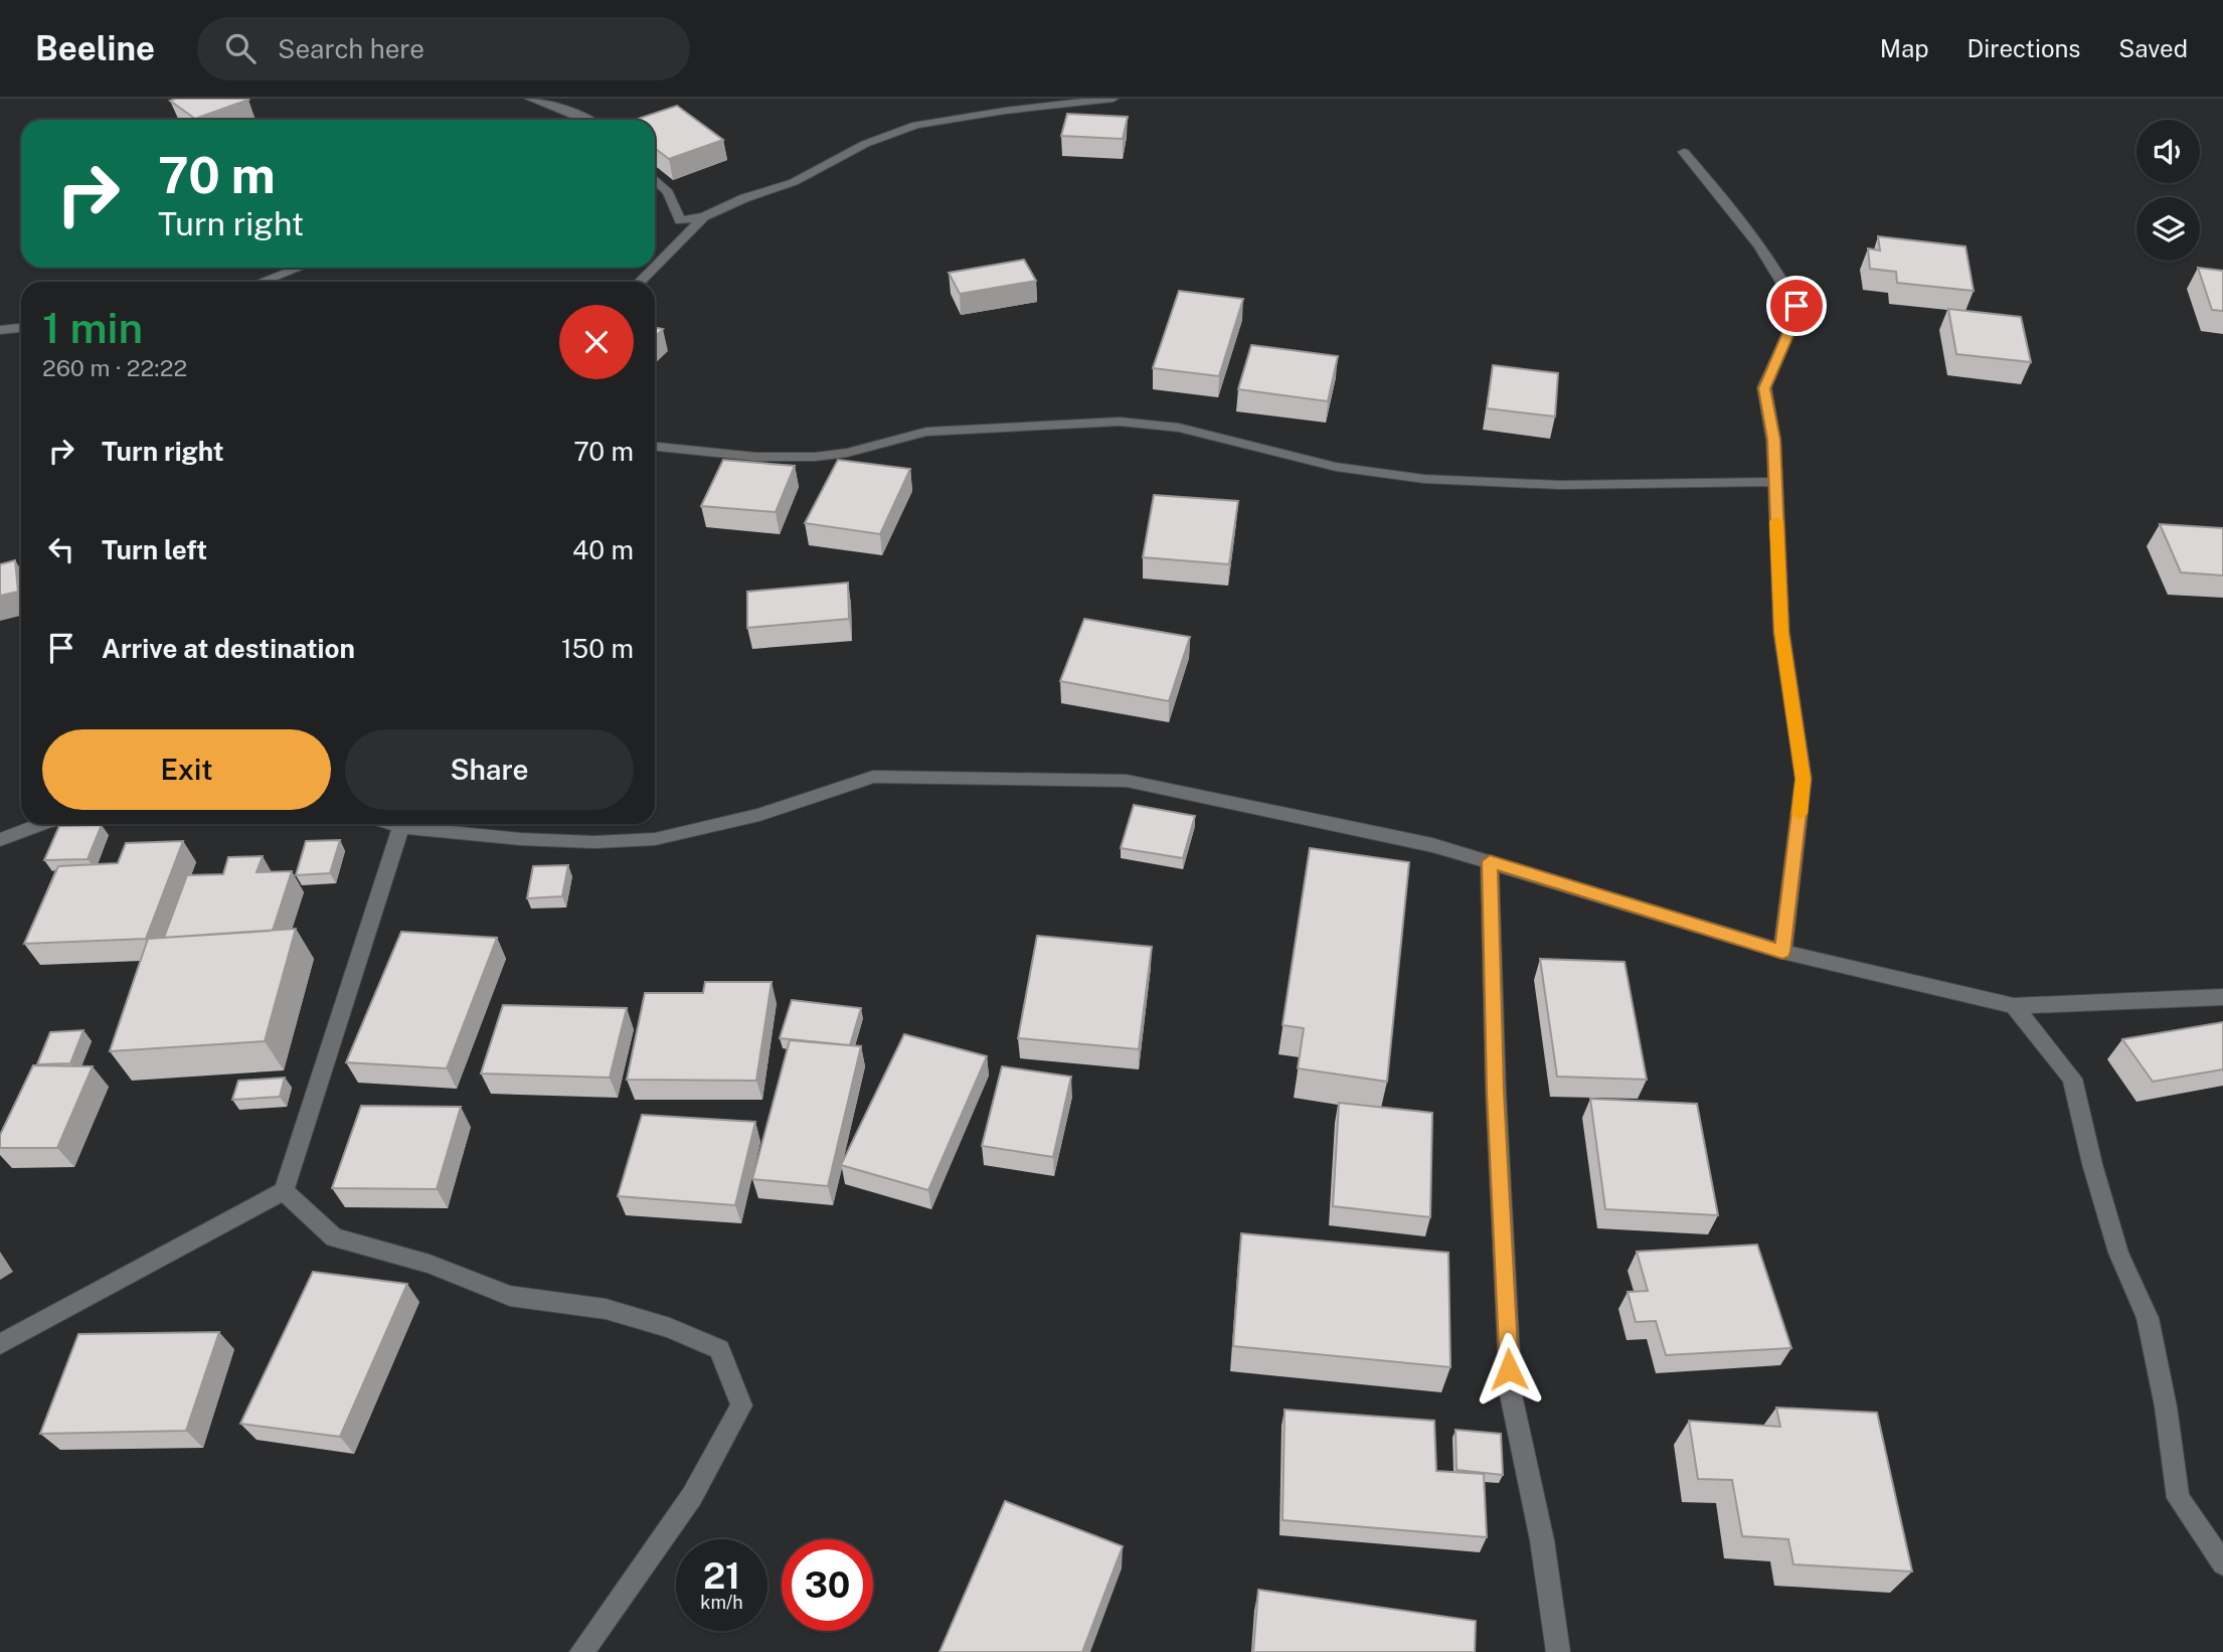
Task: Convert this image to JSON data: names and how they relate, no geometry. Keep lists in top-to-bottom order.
{
  "page": {
    "header": "Beeline",
    "search": "Search here",
    "nav": ["Map", "Directions", "Saved"],
    "turn": ["70 m", "Turn right"],
    "heading": ["1 min", "260 m · 22:22"],
    "list": [
      {
        "name": "Turn right",
        "value": "70 m"
      },
      {
        "name": "Turn left",
        "value": "40 m"
      },
      {
        "name": "Arrive at destination",
        "value": "150 m"
      }
    ],
    "buttons": ["Exit", "Share"],
    "speed": "21 km/h",
    "limit": "30"
  }
}
